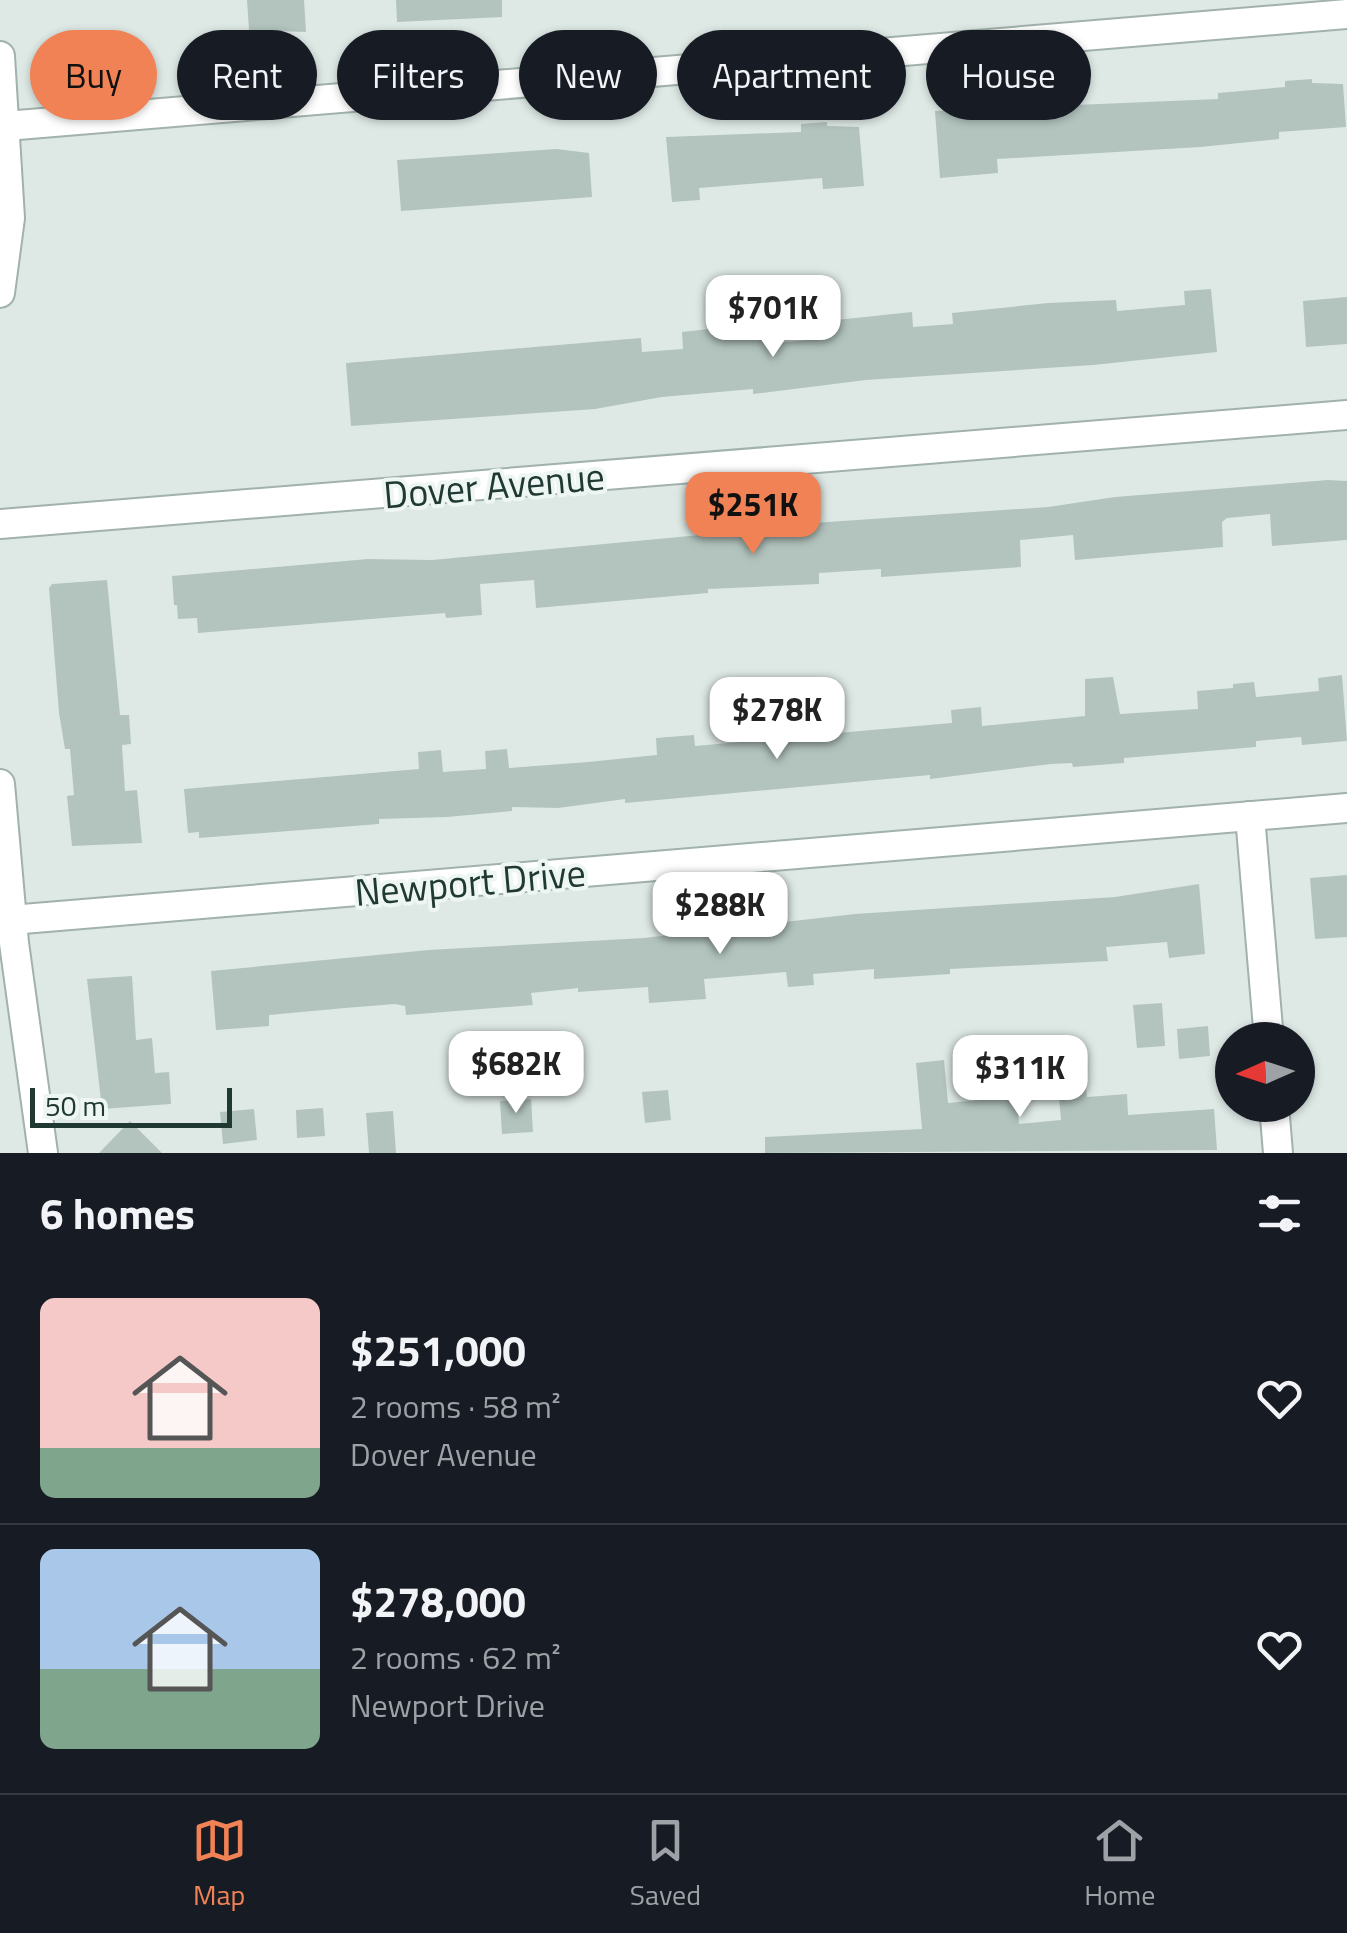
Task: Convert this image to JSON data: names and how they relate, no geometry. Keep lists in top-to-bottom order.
{
  "streets": {
    "street": ["Dover Avenue", "Newport Drive"]
  },
  "scale_bar": "50 m",
  "north": "left",
  "page": {
    "chip": [
      "Buy",
      "Rent",
      "Filters",
      "New",
      "Apartment",
      "House"
    ],
    "price": [
      "$701K",
      "$251K",
      "$278K",
      "$288K",
      "$682K",
      "$311K"
    ],
    "scale": "50 m",
    "heading": "6 homes",
    "list": [
      {
        "name": "$251,000",
        "note": "2 rooms · 58 m² · Dover Avenue"
      },
      {
        "name": "$278,000",
        "note": "2 rooms · 62 m² · Newport Drive"
      }
    ],
    "tabs": ["Map", "Saved", "Home"]
  }
}
